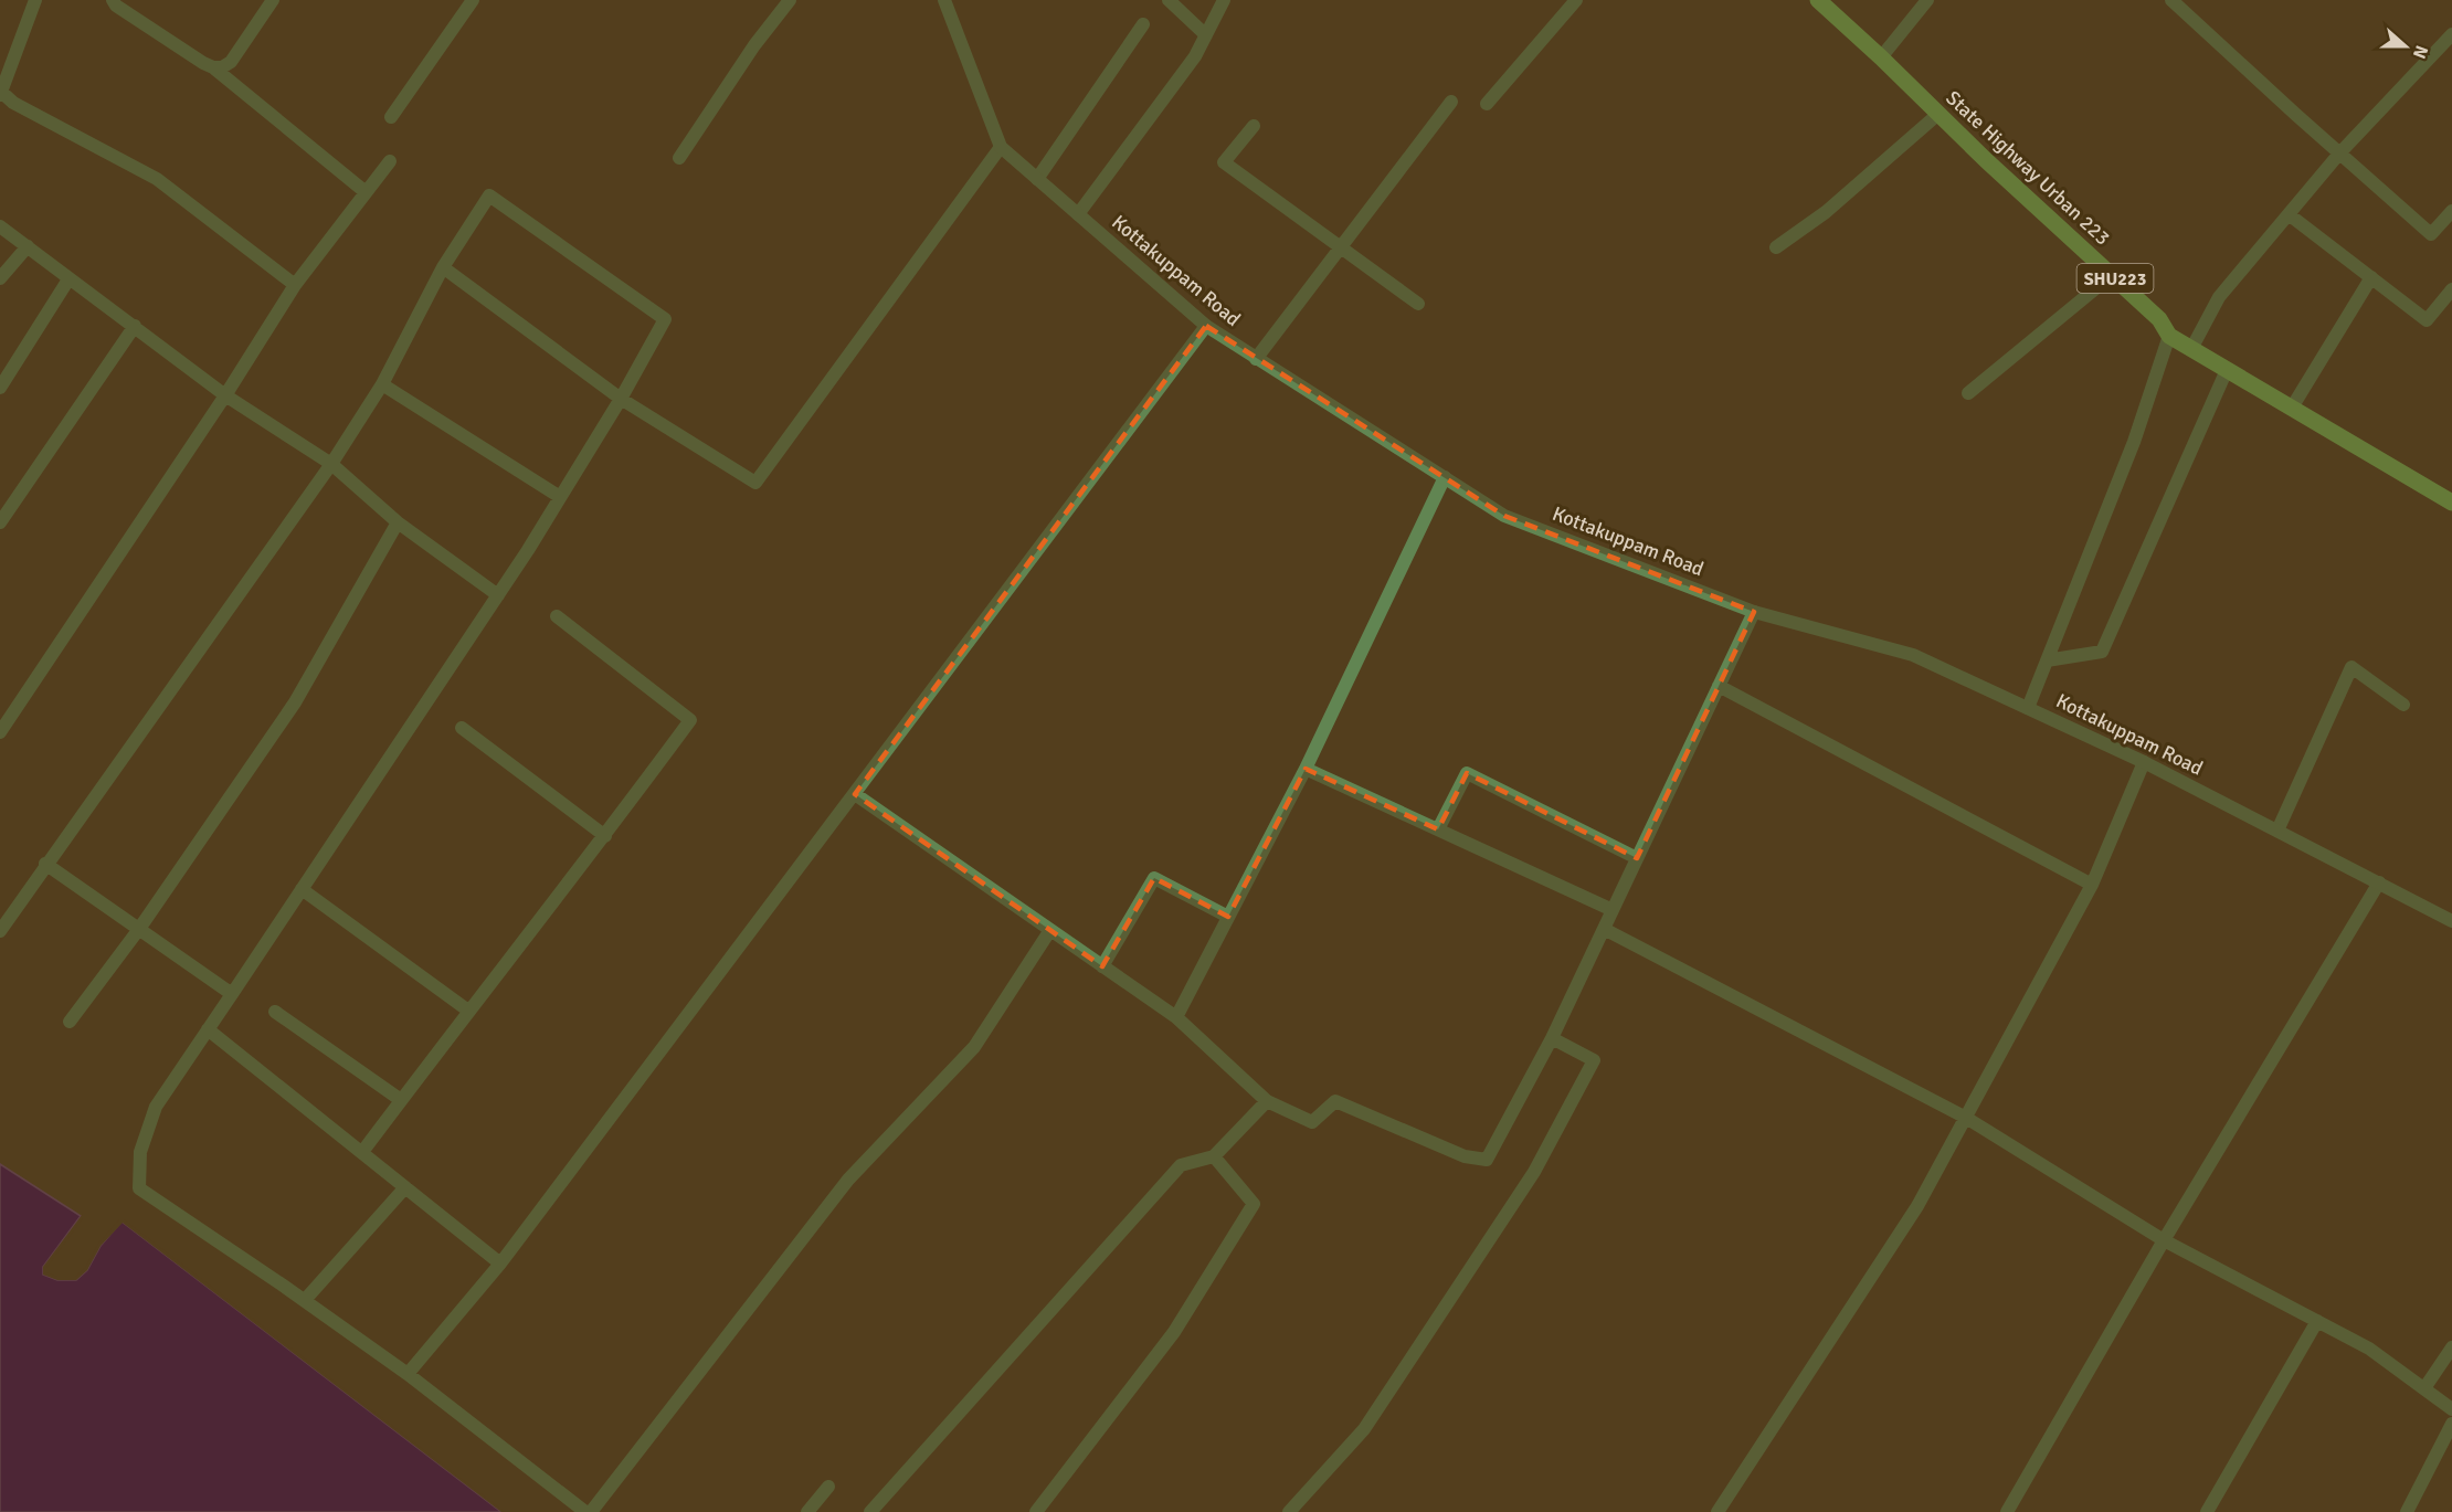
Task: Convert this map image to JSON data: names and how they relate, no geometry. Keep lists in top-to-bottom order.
{
  "streets": {
    "main road": ["State Highway Urban 223", "SHU223"],
    "street": ["Kottakuppam Road"]
  },
  "north": "right"
}
